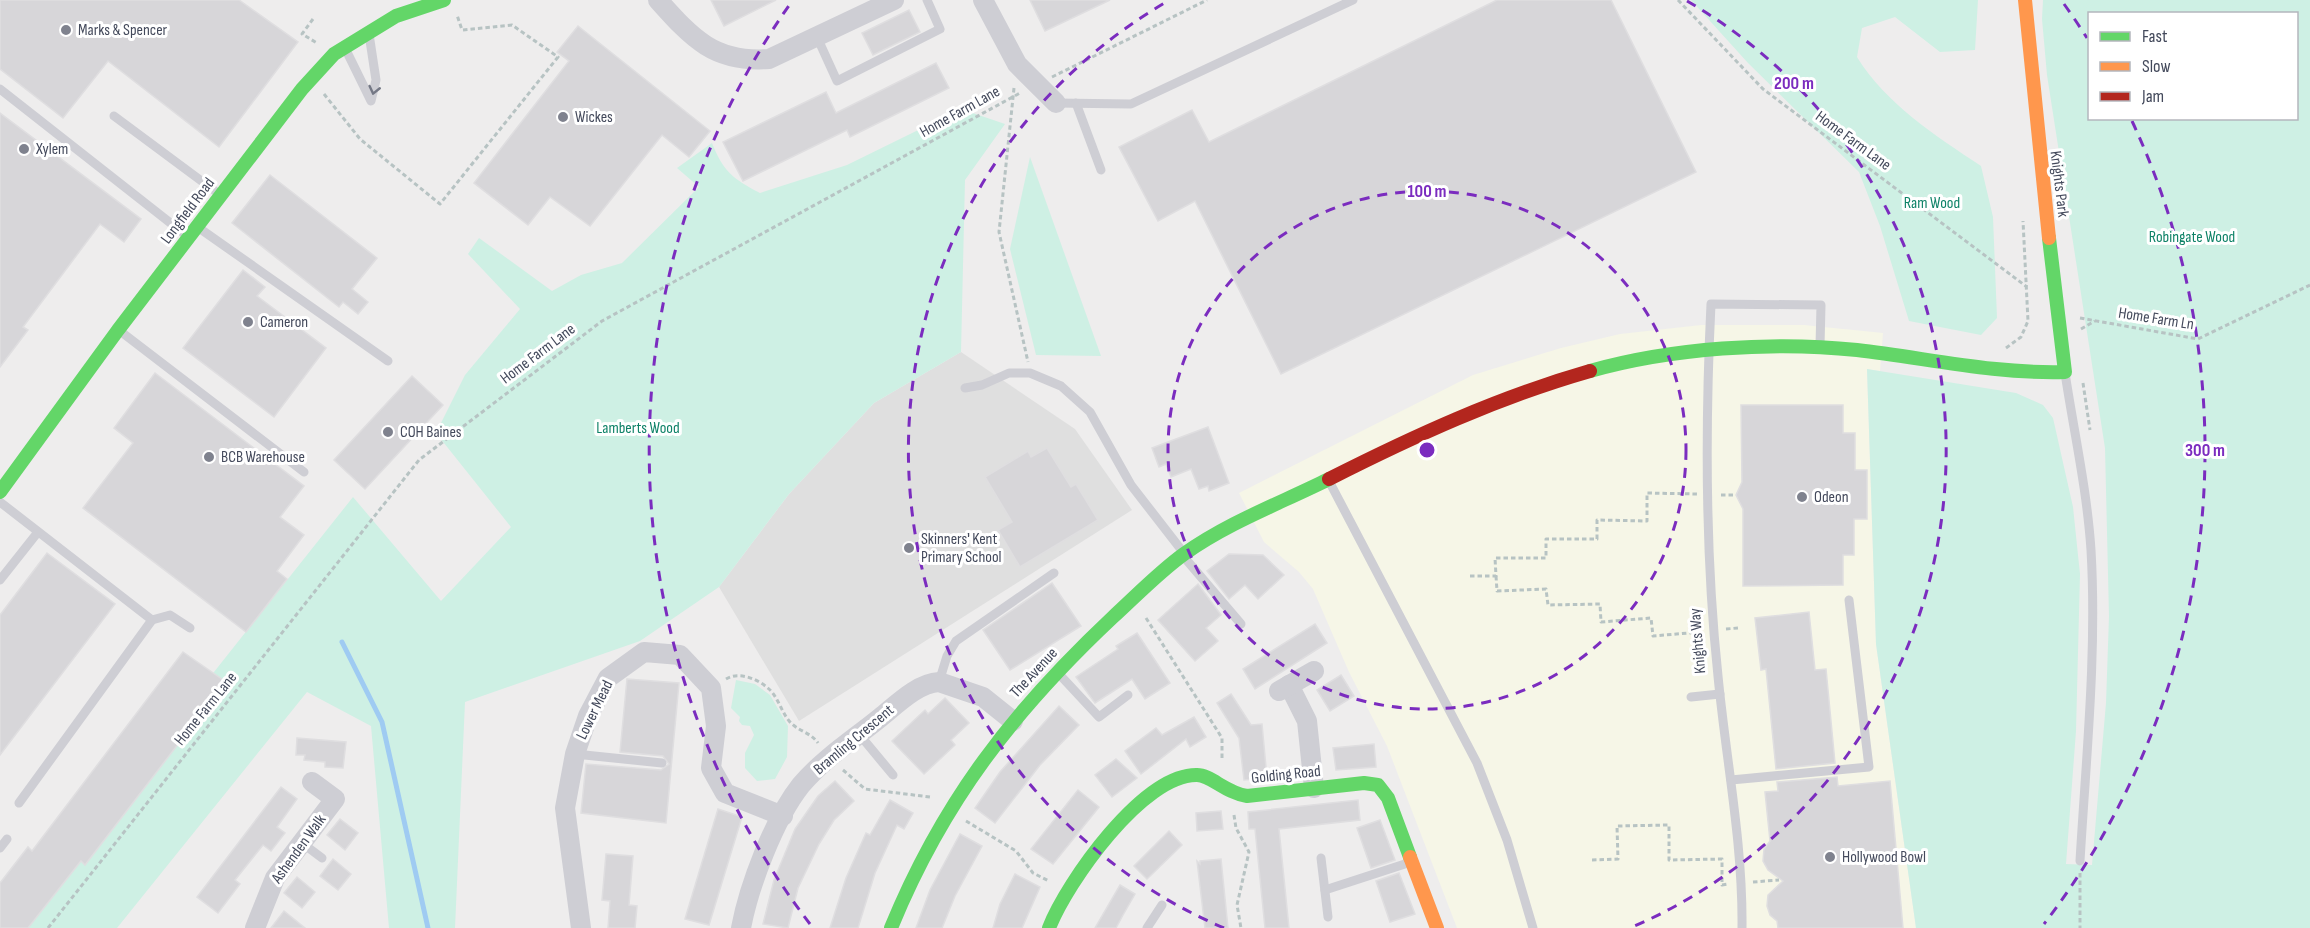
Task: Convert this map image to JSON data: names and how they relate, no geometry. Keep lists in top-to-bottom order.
{
  "streets": {
    "street": [
      "Knights Park",
      "Longfield Road",
      "The Avenue",
      "Lower Mead",
      "Bramling Crescent",
      "Golding Road",
      "Ashenden Walk"
    ],
    "lane": ["Knights Way"],
    "path": ["Home Farm Lane", "Home Farm Ln"]
  },
  "crossings": [
    ["Knights Park", "Home Farm Ln"]
  ],
  "parks": ["Ram Wood", "Robingate Wood", "Lamberts Wood"],
  "places": [
    "Marks & Spencer",
    "Wickes",
    "Xylem",
    "Cameron",
    "COH Baines",
    "BCB Warehouse",
    "Odeon",
    "Skinners' Kent Primary School",
    "Hollywood Bowl"
  ],
  "legend": ["Fast", "Slow", "Jam"],
  "rings": ["200 m", "100 m", "300 m"]
}
